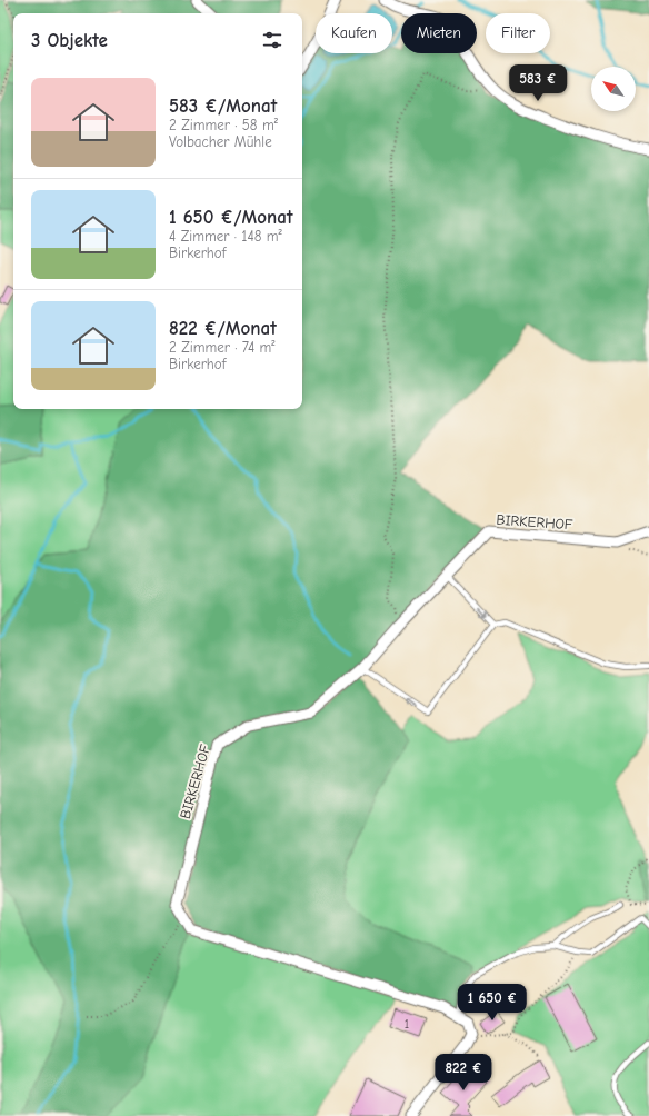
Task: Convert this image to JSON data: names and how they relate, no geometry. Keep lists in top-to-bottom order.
{
  "streets": {
    "street": ["BIRKERHOF"]
  },
  "house_numbers": ["1"],
  "north": "top left",
  "page": {
    "chip": ["Kaufen", "Mieten", "Filter"],
    "heading": "3 Objekte",
    "price": ["583 €", "1 650 €", "822 €"],
    "list": [
      {
        "name": "583 €/Monat",
        "note": "2 Zimmer · 58 m² · Volbacher Mühle"
      },
      {
        "name": "1 650 €/Monat",
        "note": "4 Zimmer · 148 m² · Birkerhof"
      },
      {
        "name": "822 €/Monat",
        "note": "2 Zimmer · 74 m² · Birkerhof"
      }
    ]
  }
}
